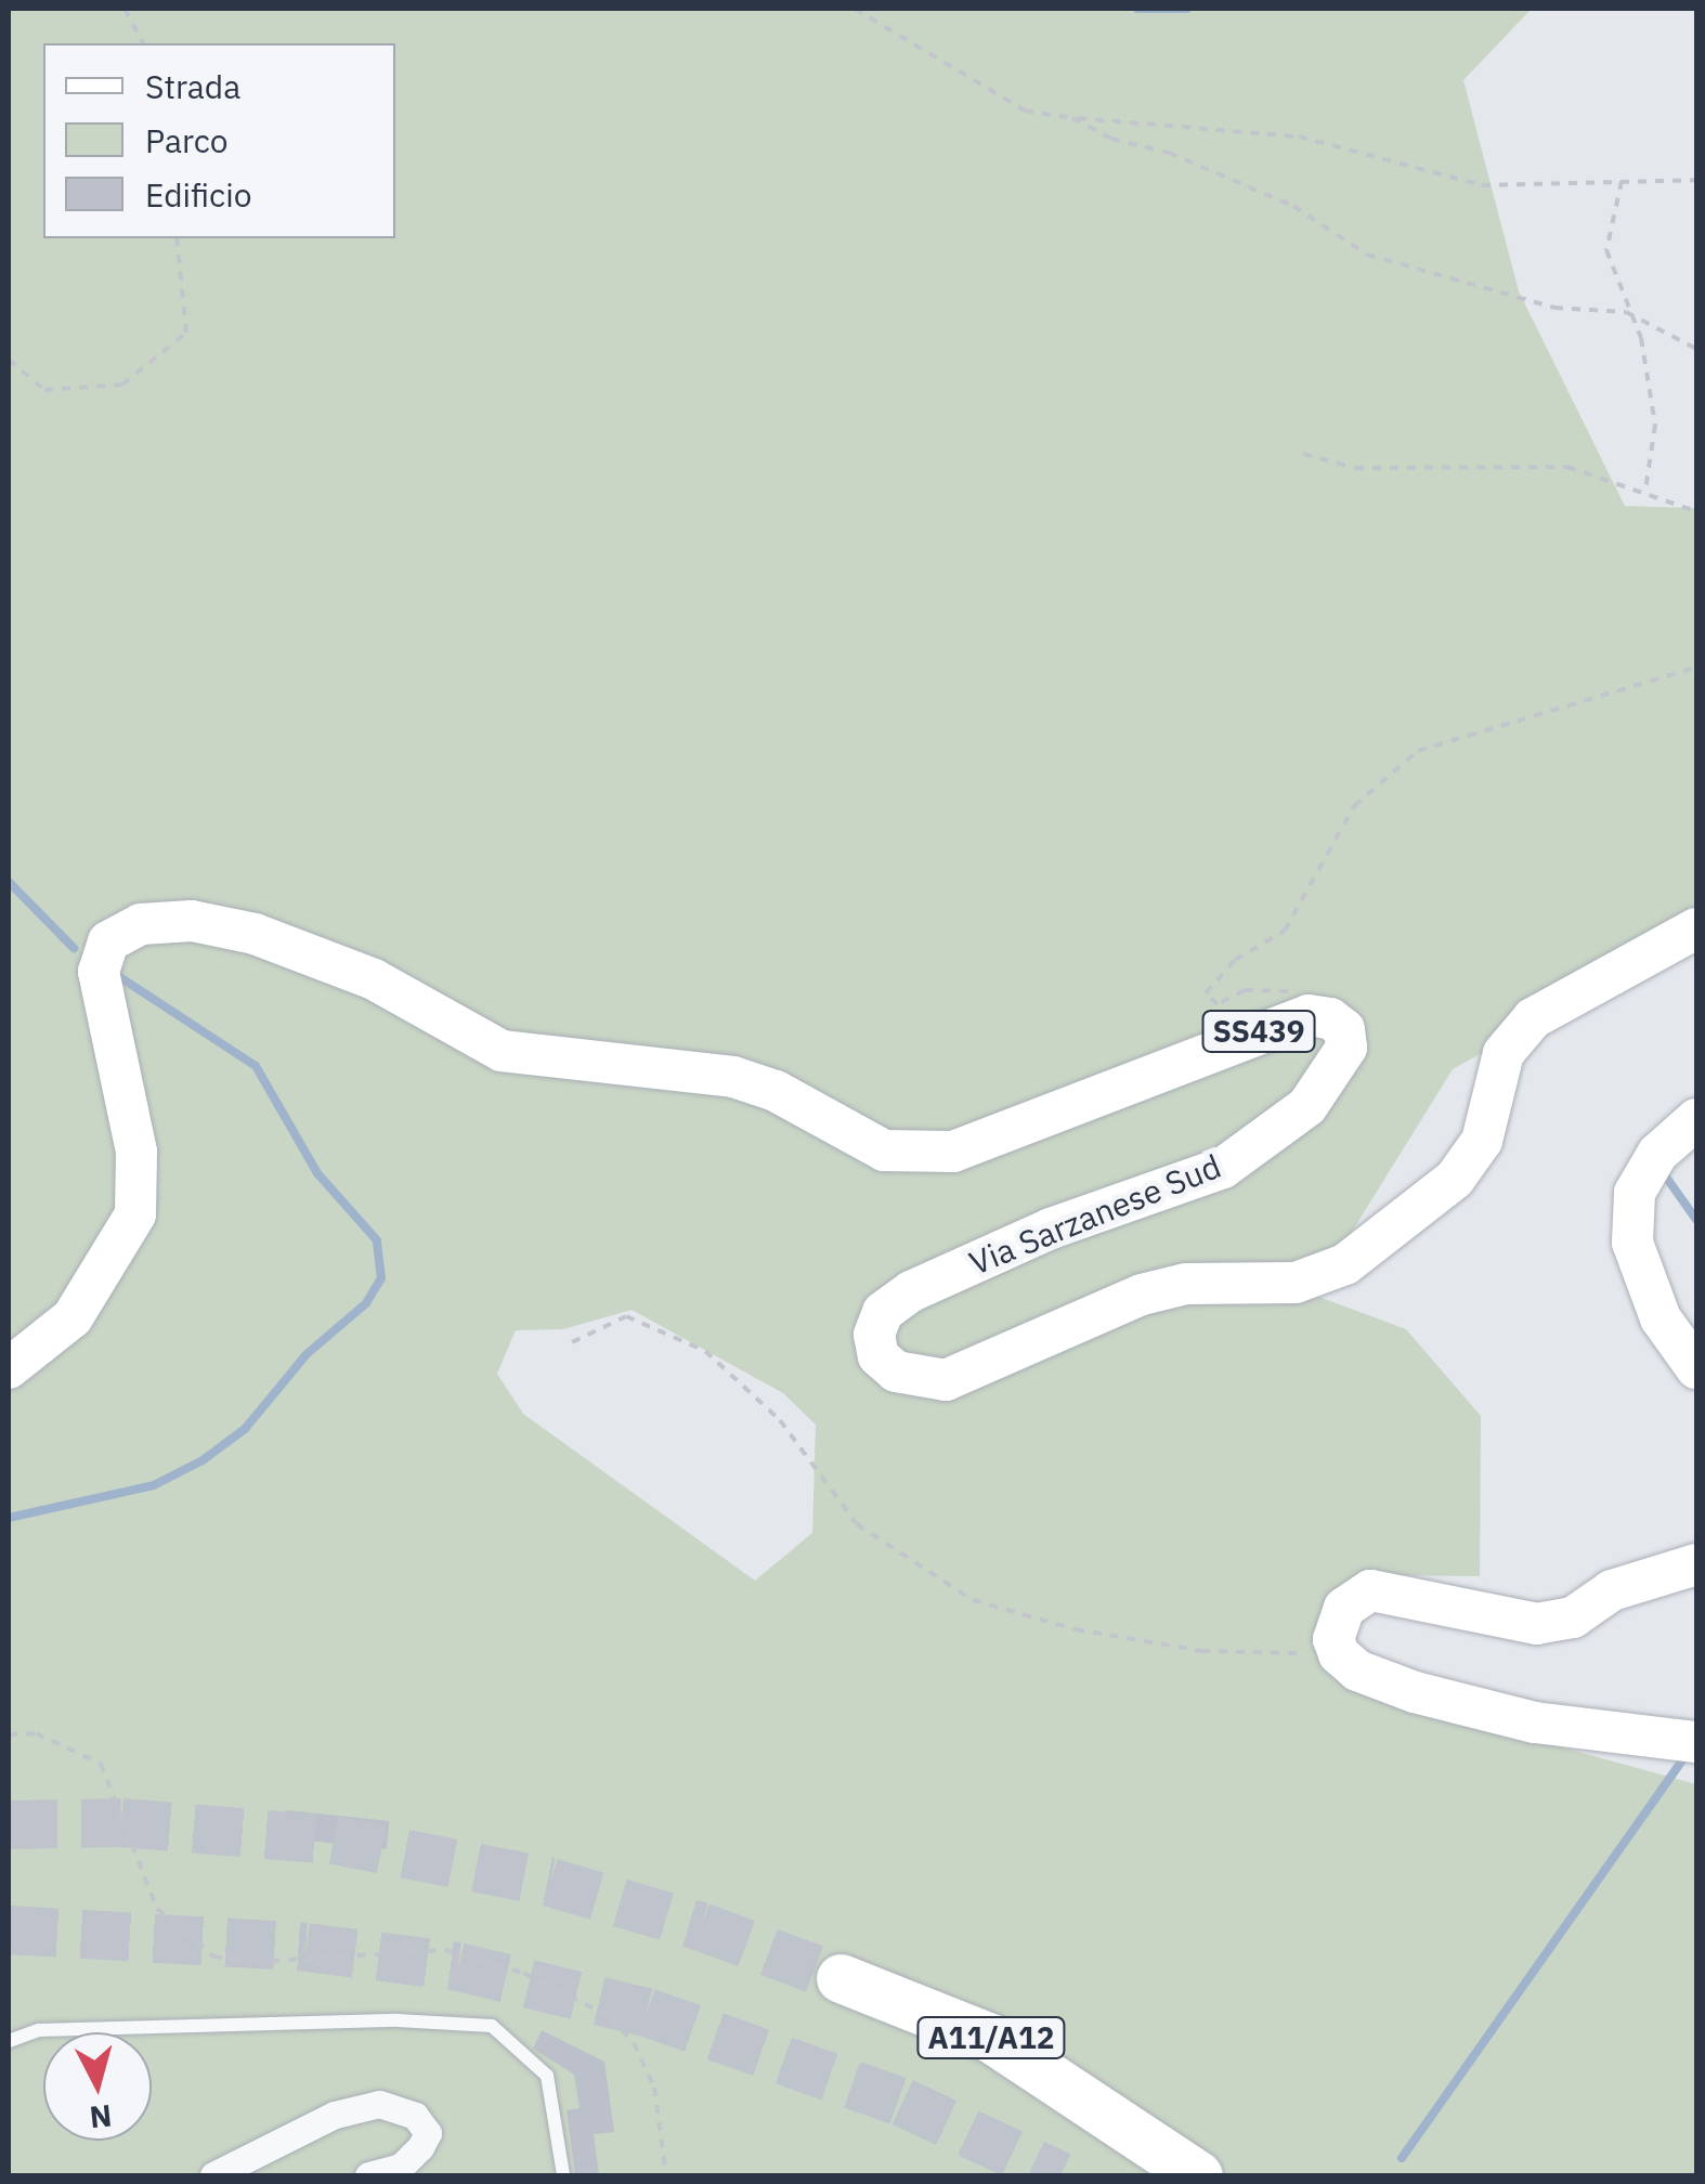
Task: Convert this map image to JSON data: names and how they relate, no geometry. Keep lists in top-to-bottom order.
{
  "streets": {
    "highway": ["A11/A12"],
    "main road": ["SS439", "Via Sarzanese Sud"]
  },
  "legend": ["Strada", "Parco", "Edificio"],
  "north": "bottom"
}
